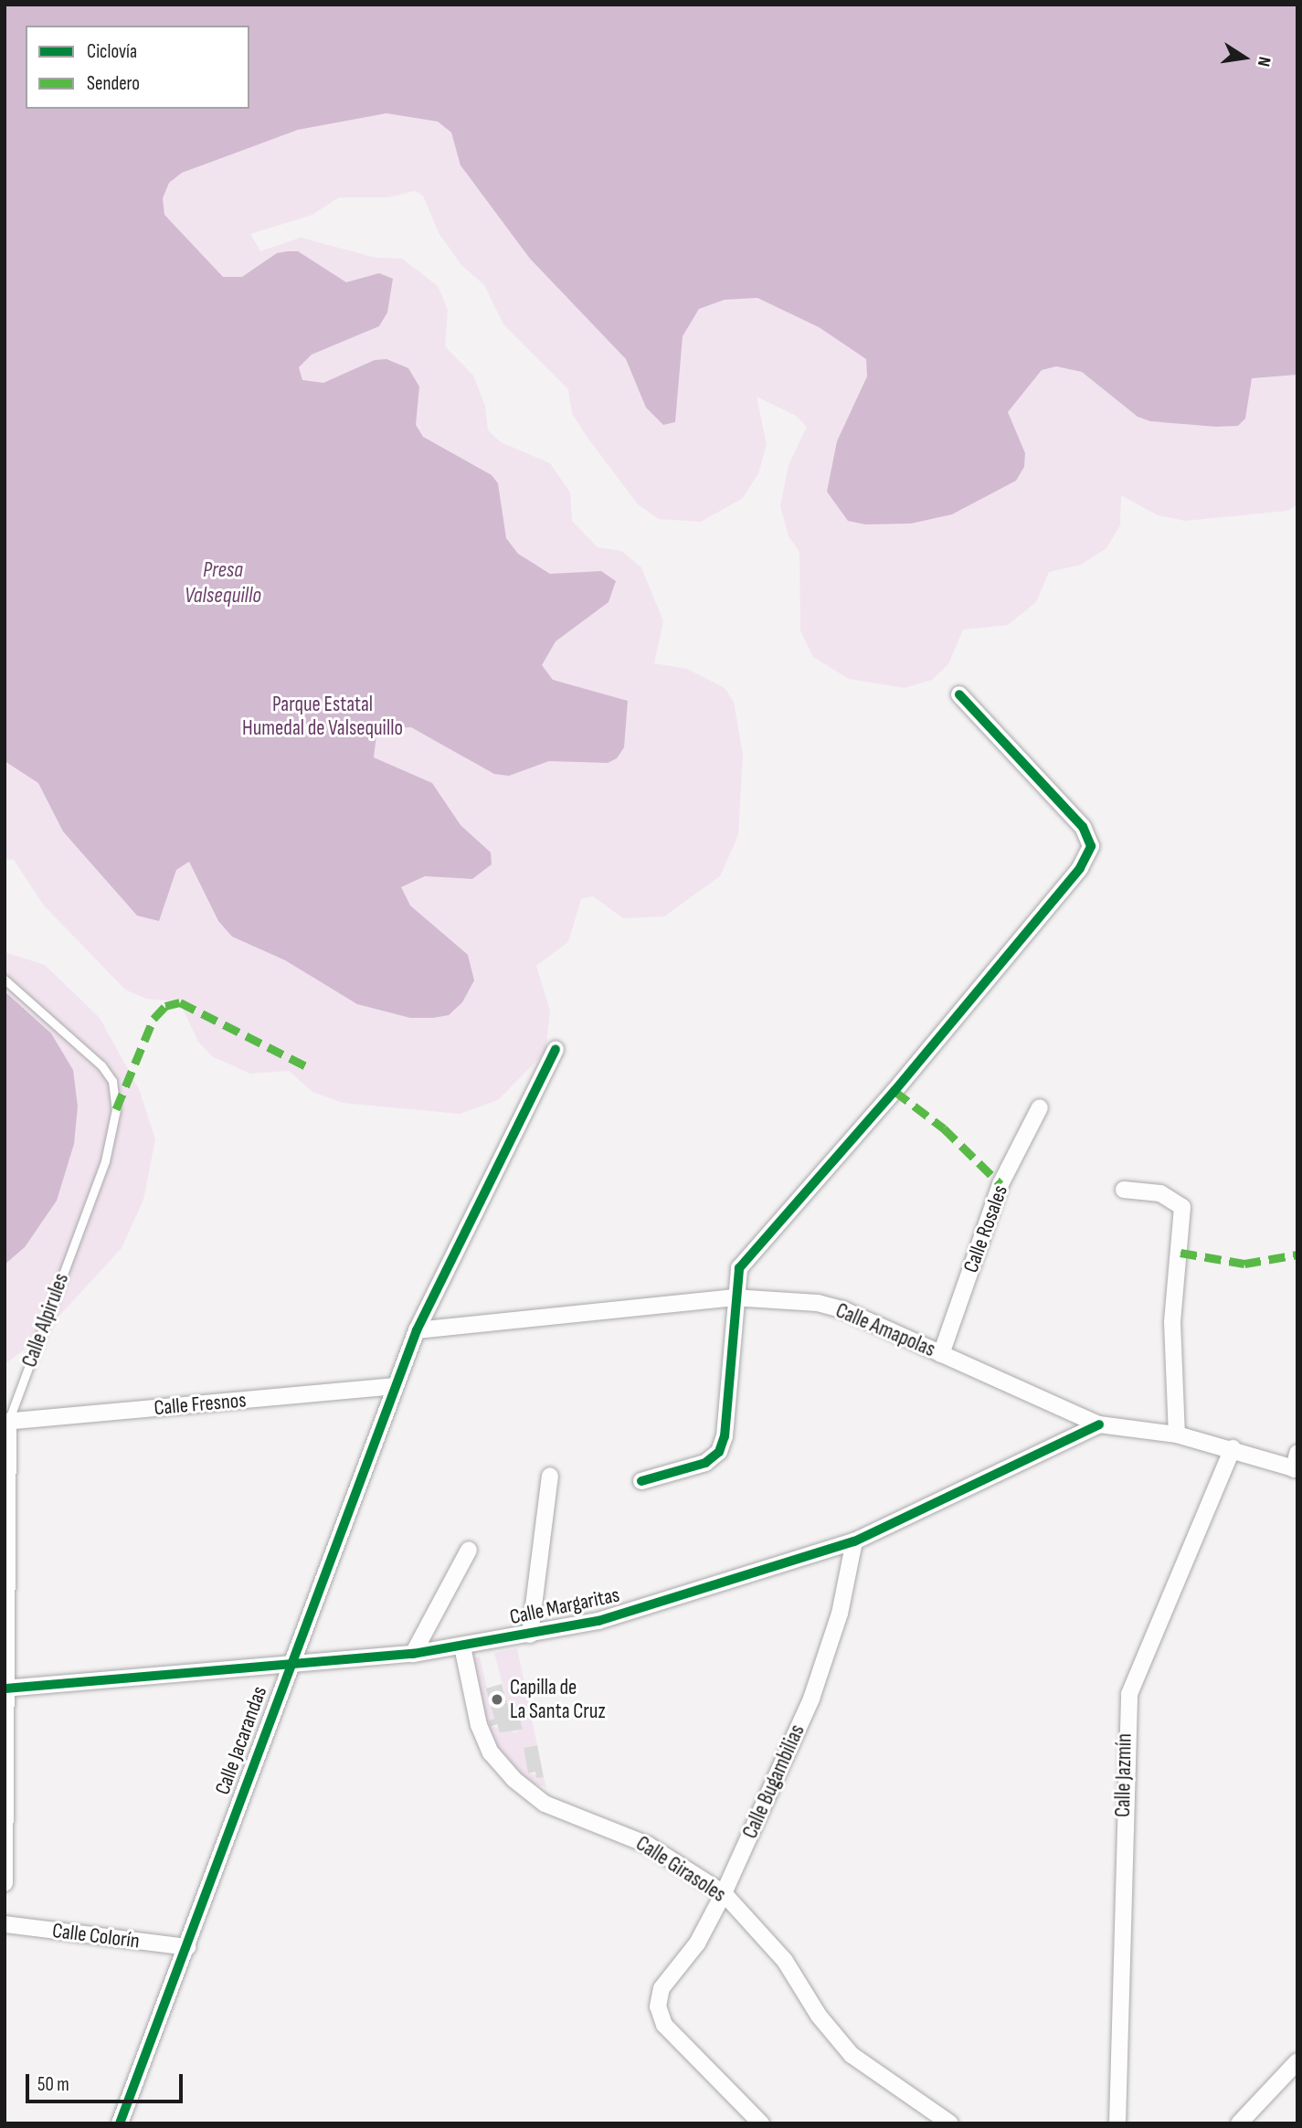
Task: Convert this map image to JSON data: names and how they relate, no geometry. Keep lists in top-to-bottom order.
{
  "streets": {
    "street": [
      "Calle Rosales",
      "Calle Alpirules",
      "Calle Amapolas",
      "Calle Fresnos",
      "Calle Margaritas",
      "Calle Jacarandas",
      "Calle Jazmín",
      "Calle Bugambilias",
      "Calle Girasoles",
      "Calle Colorín"
    ]
  },
  "crossings": [
    ["Calle Rosales", "Calle Amapolas"],
    ["Calle Alpirules", "Calle Fresnos"],
    ["Calle Alpirules", "Calle Margaritas"],
    ["Calle Amapolas", "Calle Margaritas"],
    ["Calle Amapolas", "Calle Jacarandas"],
    ["Calle Amapolas", "Calle Jazmín"],
    ["Calle Fresnos", "Calle Jacarandas"],
    ["Calle Margaritas", "Calle Jacarandas"],
    ["Calle Margaritas", "Calle Bugambilias"],
    ["Calle Margaritas", "Calle Girasoles"],
    ["Calle Jacarandas", "Calle Colorín"],
    ["Calle Bugambilias", "Calle Girasoles"]
  ],
  "water": ["Presa Valsequillo"],
  "parks": ["Parque Estatal Humedal de Valsequillo"],
  "places": ["Capilla de La Santa Cruz"],
  "legend": ["Ciclovía", "Sendero"],
  "scale_bar": "50 m",
  "north": "right"
}
